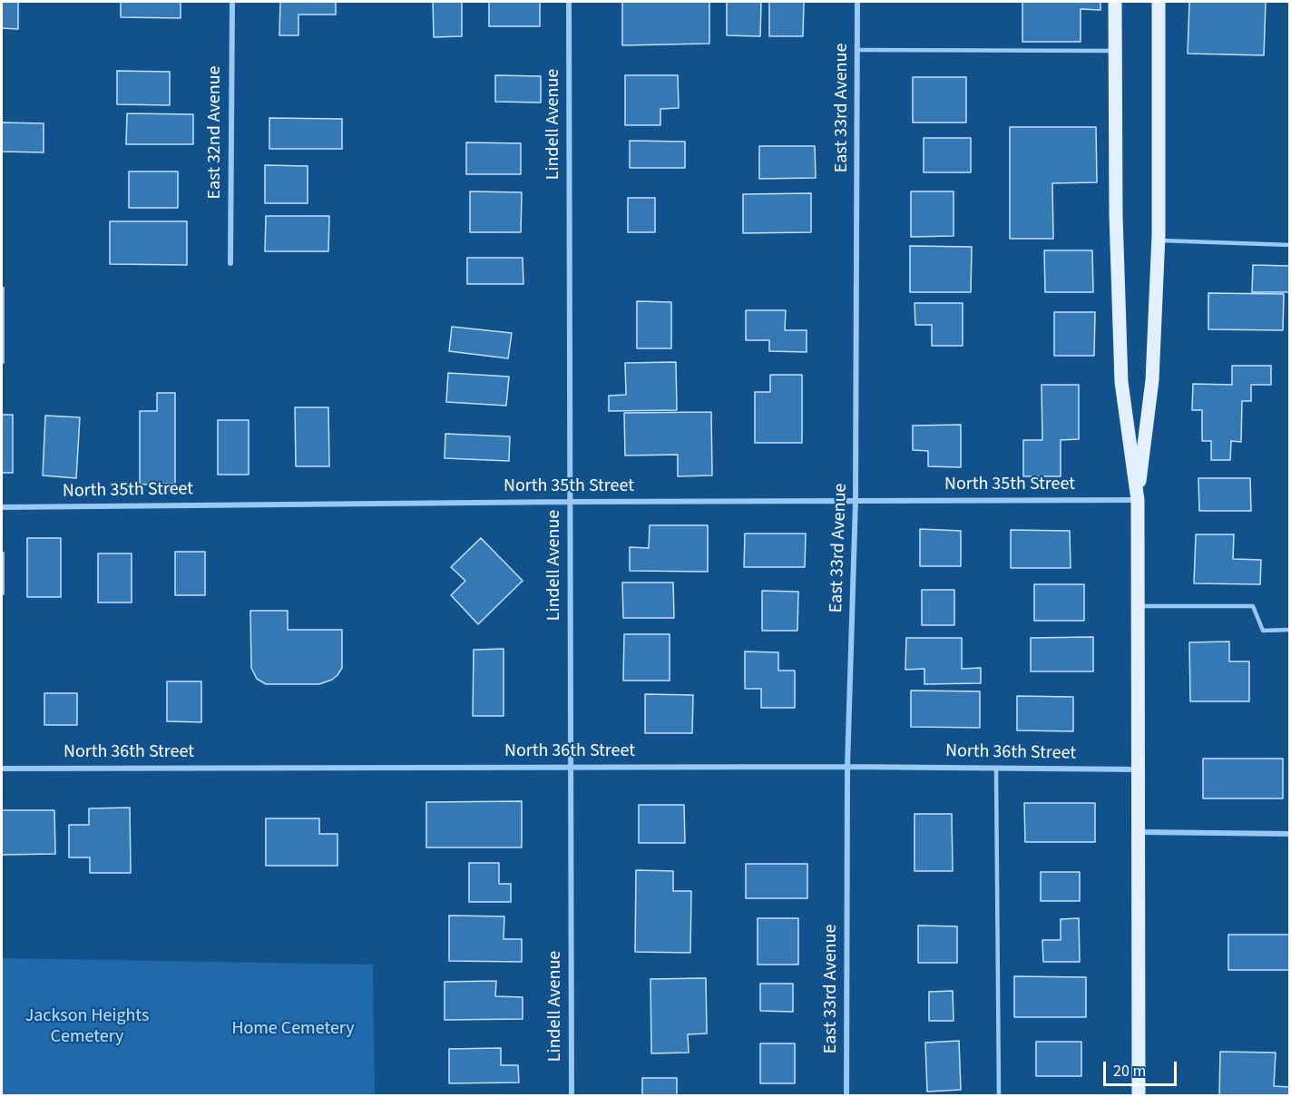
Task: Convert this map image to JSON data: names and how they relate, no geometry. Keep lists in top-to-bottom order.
{
  "streets": {
    "street": [
      "East 33rd Avenue",
      "Lindell Avenue",
      "East 32nd Avenue",
      "North 35th Street",
      "North 36th Street"
    ]
  },
  "crossings": [
    ["East 33rd Avenue", "North 35th Street"],
    ["East 33rd Avenue", "North 36th Street"],
    ["Lindell Avenue", "North 35th Street"],
    ["Lindell Avenue", "North 36th Street"]
  ],
  "parks": ["Jackson Heights Cemetery", "Home Cemetery"],
  "scale_bar": "20 m"
}
